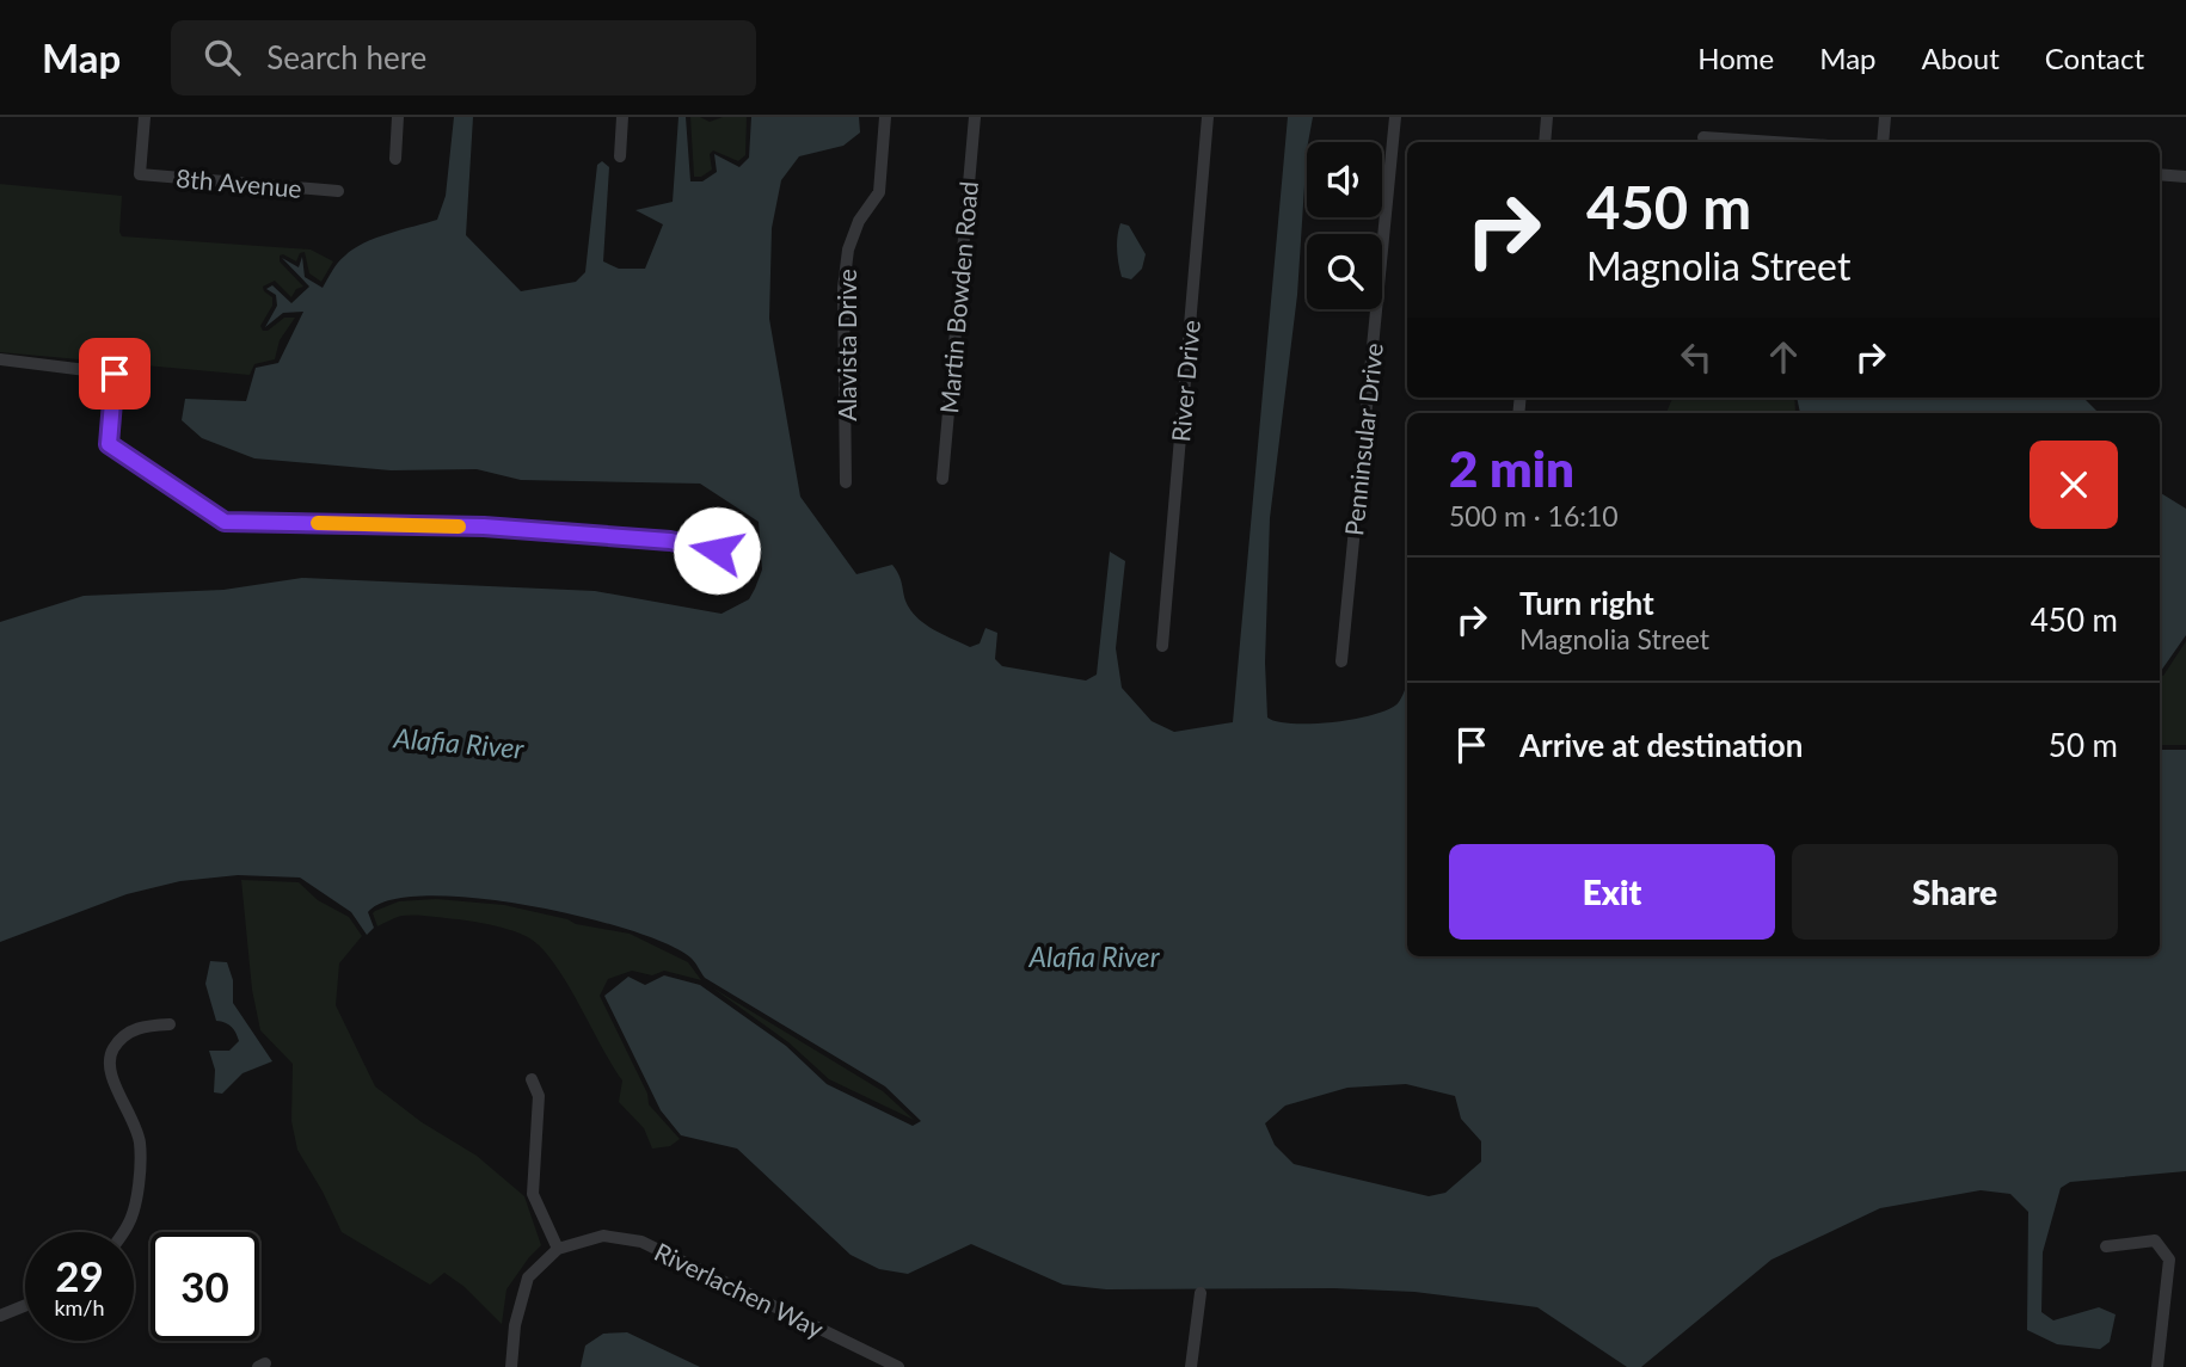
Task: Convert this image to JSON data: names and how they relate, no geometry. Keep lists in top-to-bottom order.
{
  "streets": {
    "street": [
      "8th Avenue",
      "Martin Bowden Road",
      "Alavista Drive",
      "River Drive",
      "Penninsular Drive",
      "Riverlachen Way"
    ]
  },
  "water": ["Alafia River"],
  "page": {
    "header": "Map",
    "search": "Search here",
    "nav": [
      "Home",
      "Map",
      "About",
      "Contact"
    ],
    "turn": ["450 m", "Magnolia Street"],
    "heading": ["2 min", "500 m · 16:10"],
    "list": [
      {
        "name": "Turn right",
        "note": "Magnolia Street",
        "value": "450 m"
      },
      {
        "name": "Arrive at destination",
        "value": "50 m"
      }
    ],
    "buttons": ["Exit", "Share"],
    "speed": "29 km/h",
    "limit": "30"
  }
}
